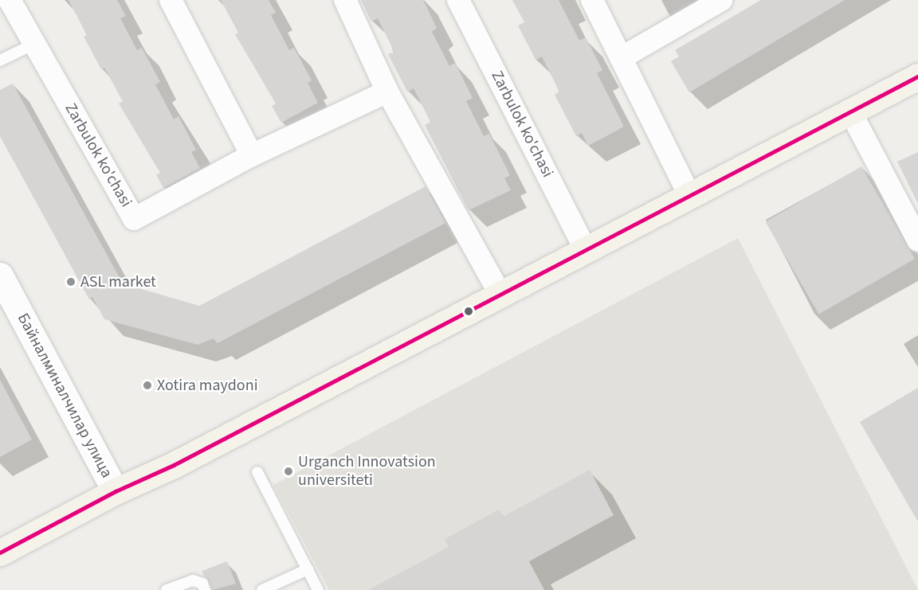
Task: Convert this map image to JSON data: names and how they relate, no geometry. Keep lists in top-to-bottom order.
{
  "streets": {
    "street": ["Zarbulok ko'chasi", "Байналминалчилар улица"]
  },
  "places": ["ASL market", "Xotira maydoni", "Urganch Innovatsion universiteti"]
}
